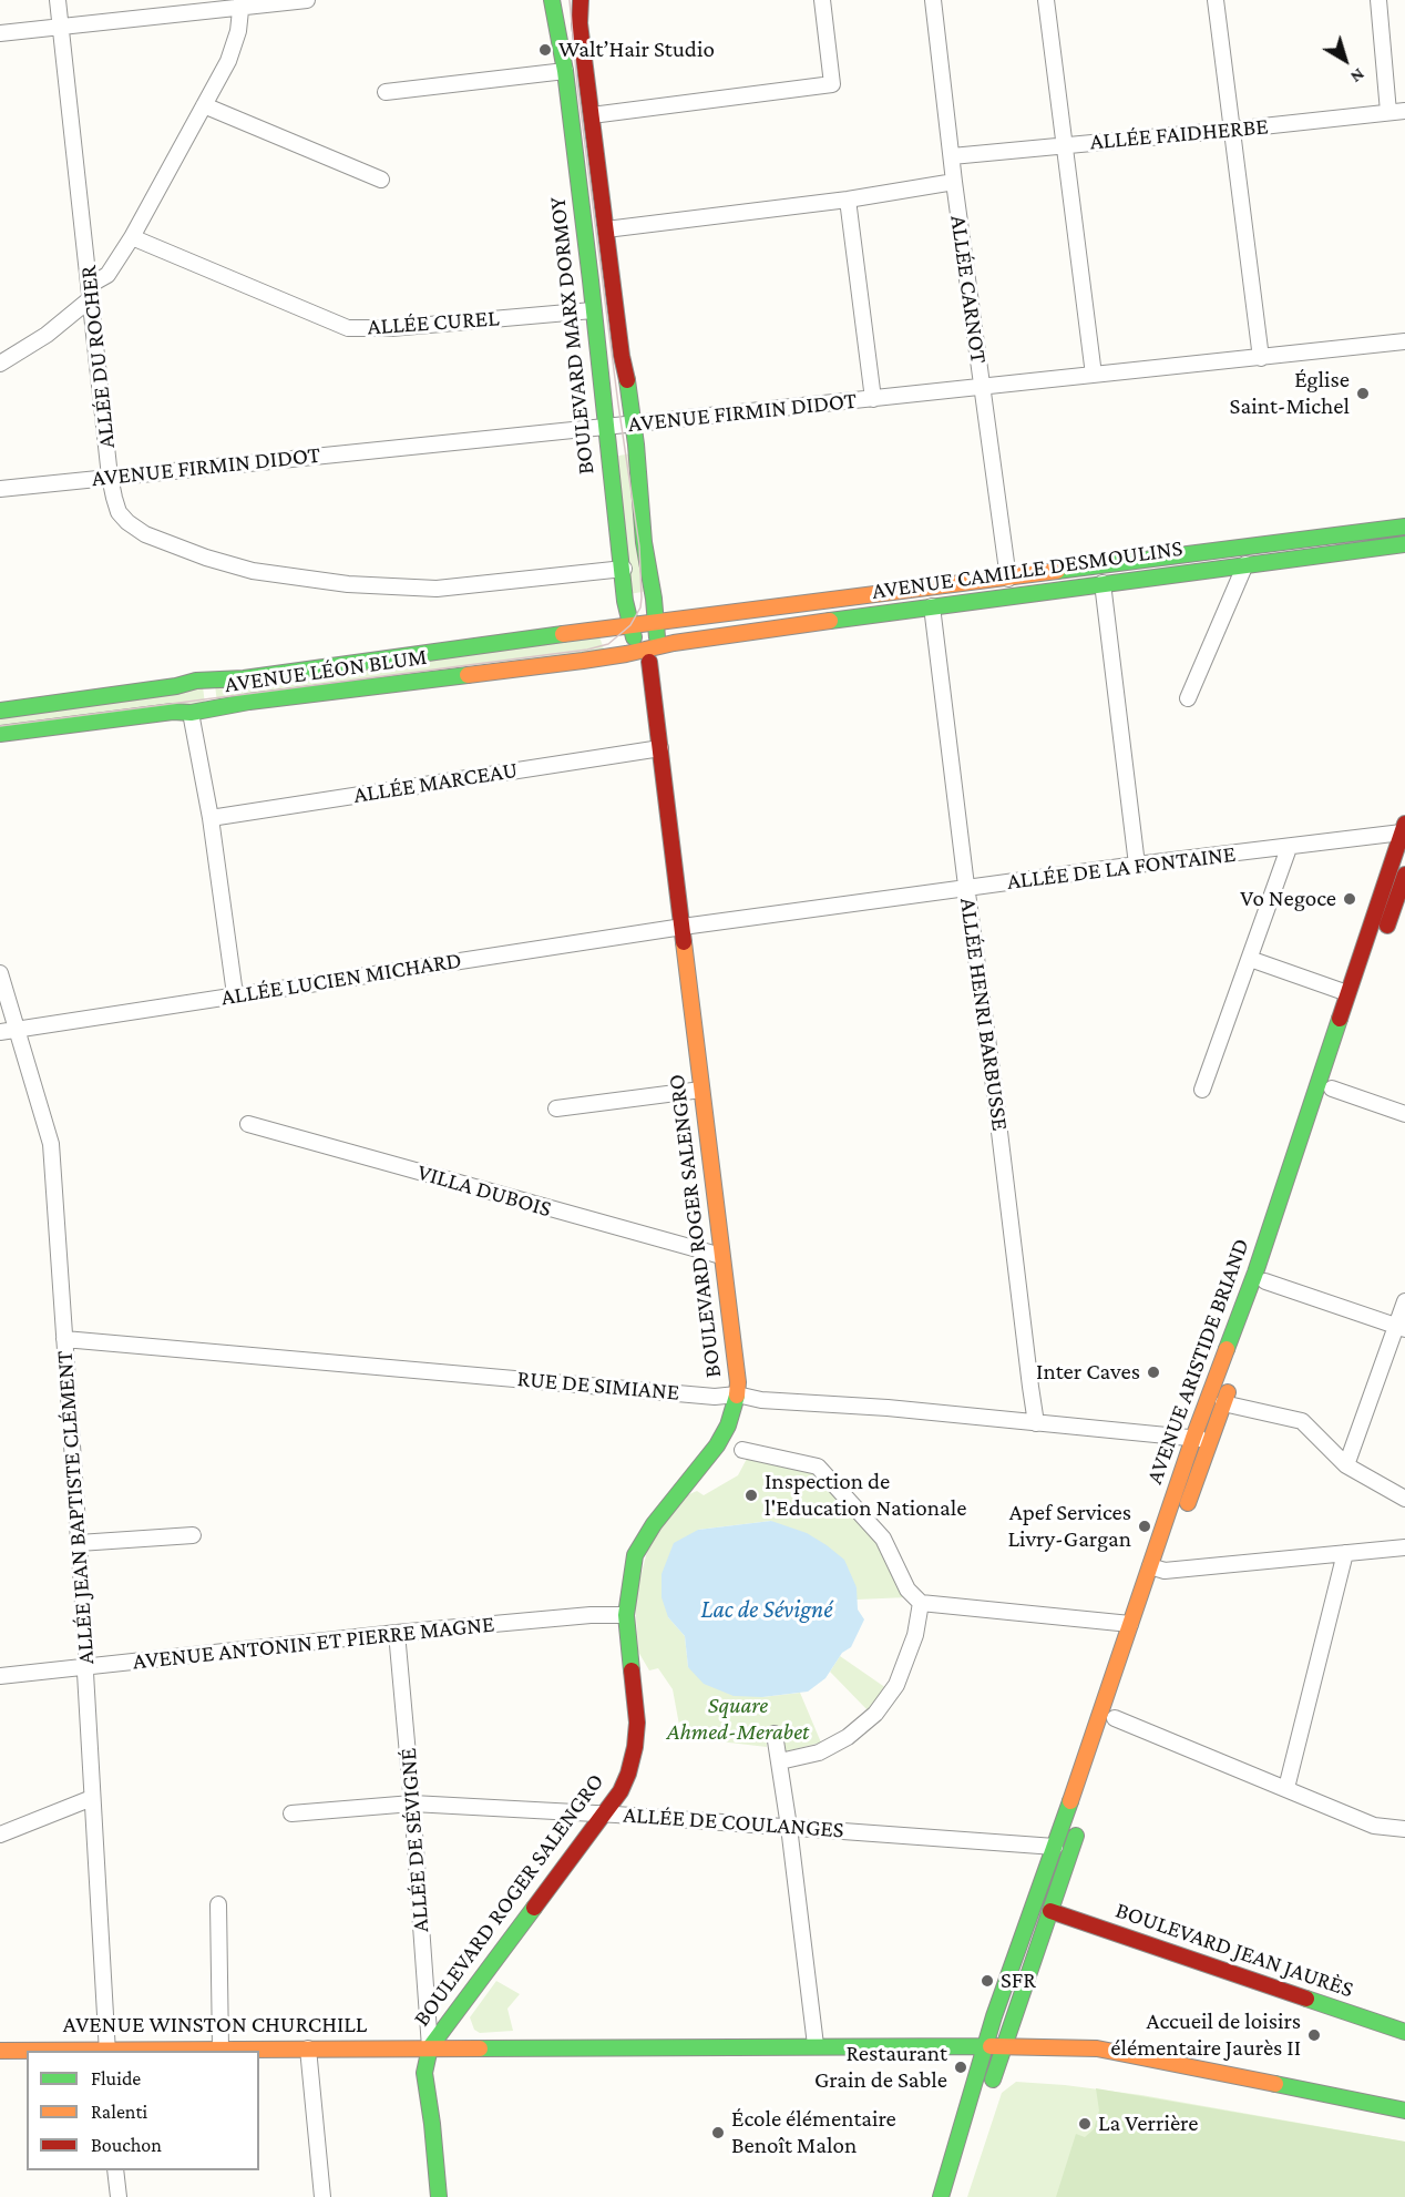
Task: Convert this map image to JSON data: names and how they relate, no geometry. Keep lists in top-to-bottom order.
{
  "streets": {
    "main road": [
      "BOULEVARD MARX DORMOY",
      "AVENUE CAMILLE DESMOULINS",
      "AVENUE LÉON BLUM",
      "BOULEVARD ROGER SALENGRO",
      "AVENUE ARISTIDE BRIAND",
      "BOULEVARD JEAN JAURÈS",
      "AVENUE WINSTON CHURCHILL"
    ],
    "street": [
      "ALLÉE FAIDHERBE",
      "ALLÉE CARNOT",
      "ALLÉE CUREL",
      "ALLÉE DU ROCHER",
      "AVENUE FIRMIN DIDOT",
      "ALLÉE MARCEAU",
      "ALLÉE DE LA FONTAINE",
      "ALLÉE LUCIEN MICHARD",
      "ALLÉE HENRI BARBUSSE",
      "VILLA DUBOIS",
      "RUE DE SIMIANE",
      "ALLÉE JEAN BAPTISTE CLÉMENT",
      "AVENUE ANTONIN ET PIERRE MAGNE",
      "ALLÉE DE COULANGES",
      "ALLÉE DE SÉVIGNÉ"
    ]
  },
  "crossings": [
    ["ALLÉE FAIDHERBE", "ALLÉE CARNOT"],
    ["ALLÉE CARNOT", "AVENUE FIRMIN DIDOT"],
    ["ALLÉE CARNOT", "AVENUE CAMILLE DESMOULINS"],
    ["ALLÉE CUREL", "BOULEVARD MARX DORMOY"],
    ["BOULEVARD MARX DORMOY", "ALLÉE DU ROCHER"],
    ["BOULEVARD MARX DORMOY", "AVENUE FIRMIN DIDOT"],
    ["BOULEVARD MARX DORMOY", "AVENUE CAMILLE DESMOULINS"],
    ["BOULEVARD MARX DORMOY", "AVENUE LÉON BLUM"],
    ["BOULEVARD MARX DORMOY", "BOULEVARD ROGER SALENGRO"],
    ["ALLÉE DU ROCHER", "AVENUE FIRMIN DIDOT"],
    ["AVENUE CAMILLE DESMOULINS", "AVENUE LÉON BLUM"],
    ["AVENUE CAMILLE DESMOULINS", "ALLÉE HENRI BARBUSSE"],
    ["AVENUE CAMILLE DESMOULINS", "BOULEVARD ROGER SALENGRO"],
    ["AVENUE LÉON BLUM", "BOULEVARD ROGER SALENGRO"],
    ["ALLÉE MARCEAU", "BOULEVARD ROGER SALENGRO"],
    ["ALLÉE DE LA FONTAINE", "ALLÉE LUCIEN MICHARD"],
    ["ALLÉE DE LA FONTAINE", "ALLÉE HENRI BARBUSSE"],
    ["ALLÉE DE LA FONTAINE", "BOULEVARD ROGER SALENGRO"],
    ["ALLÉE DE LA FONTAINE", "AVENUE ARISTIDE BRIAND"],
    ["ALLÉE LUCIEN MICHARD", "BOULEVARD ROGER SALENGRO"],
    ["ALLÉE LUCIEN MICHARD", "ALLÉE JEAN BAPTISTE CLÉMENT"],
    ["ALLÉE HENRI BARBUSSE", "RUE DE SIMIANE"],
    ["VILLA DUBOIS", "BOULEVARD ROGER SALENGRO"],
    ["BOULEVARD ROGER SALENGRO", "RUE DE SIMIANE"],
    ["BOULEVARD ROGER SALENGRO", "AVENUE ANTONIN ET PIERRE MAGNE"],
    ["BOULEVARD ROGER SALENGRO", "ALLÉE DE COULANGES"],
    ["BOULEVARD ROGER SALENGRO", "ALLÉE DE SÉVIGNÉ"],
    ["BOULEVARD ROGER SALENGRO", "AVENUE WINSTON CHURCHILL"],
    ["AVENUE ARISTIDE BRIAND", "RUE DE SIMIANE"],
    ["AVENUE ARISTIDE BRIAND", "ALLÉE DE COULANGES"],
    ["AVENUE ARISTIDE BRIAND", "AVENUE WINSTON CHURCHILL"],
    ["RUE DE SIMIANE", "ALLÉE JEAN BAPTISTE CLÉMENT"],
    ["ALLÉE JEAN BAPTISTE CLÉMENT", "AVENUE ANTONIN ET PIERRE MAGNE"],
    ["ALLÉE JEAN BAPTISTE CLÉMENT", "AVENUE WINSTON CHURCHILL"],
    ["AVENUE ANTONIN ET PIERRE MAGNE", "ALLÉE DE SÉVIGNÉ"],
    ["ALLÉE DE COULANGES", "ALLÉE DE SÉVIGNÉ"],
    ["ALLÉE DE SÉVIGNÉ", "AVENUE WINSTON CHURCHILL"]
  ],
  "water": ["Lac de Sévigné"],
  "parks": ["Square Ahmed-Merabet"],
  "places": [
    "Walt’Hair Studio",
    "Église Saint-Michel",
    "Vo Negoce",
    "Inter Caves",
    "Inspection de l'Education Nationale",
    "Apef Services Livry-Gargan",
    "SFR",
    "Accueil de loisirs élémentaire Jaurès II",
    "Restaurant Grain de Sable",
    "La Verrière",
    "École élémentaire Benoît Malon"
  ],
  "legend": ["Fluide", "Ralenti", "Bouchon"],
  "north": "bottom right"
}
